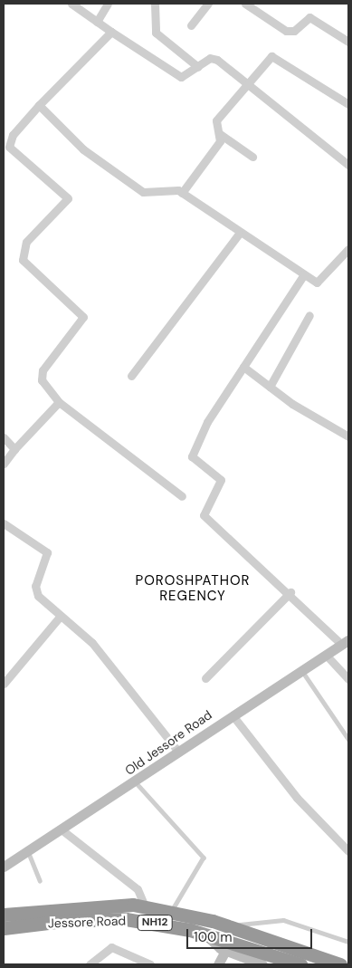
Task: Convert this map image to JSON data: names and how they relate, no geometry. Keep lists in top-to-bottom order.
{
  "streets": {
    "highway": ["Jessore Road", "NH12"],
    "street": ["Old Jessore Road"]
  },
  "districts": ["POROSHPATHOR REGENCY"],
  "scale_bar": "100 m"
}
